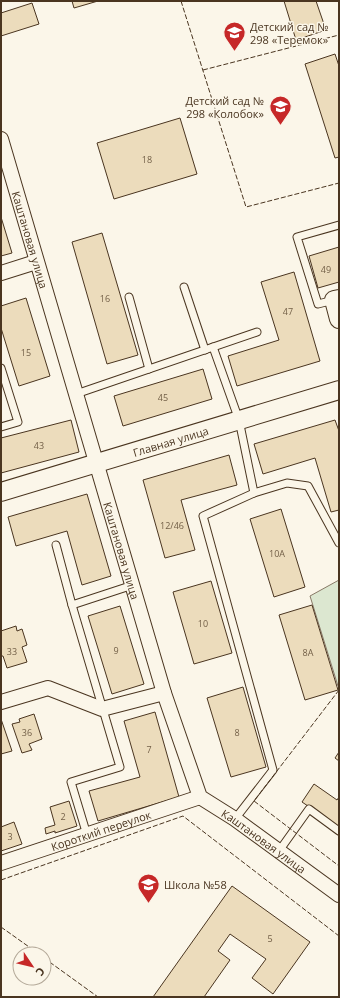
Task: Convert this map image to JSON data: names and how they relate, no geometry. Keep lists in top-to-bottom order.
{
  "streets": {
    "street": ["Каштановая улица", "Главная улица", "Короткий переулок"]
  },
  "crossings": [
    ["Каштановая улица", "Главная улица"],
    ["Каштановая улица", "Короткий переулок"]
  ],
  "places": {
    "school or university": ["Детский сад № 298 «Теремок»", "Детский сад № 298 «Колобок»", "Школа №58"]
  },
  "house_numbers": [
    "18",
    "49",
    "16",
    "47",
    "15",
    "45",
    "43",
    "12/46",
    "10А",
    "10",
    "9",
    "33",
    "8А",
    "36",
    "8",
    "7",
    "2",
    "3",
    "5"
  ],
  "north": "bottom right"
}
